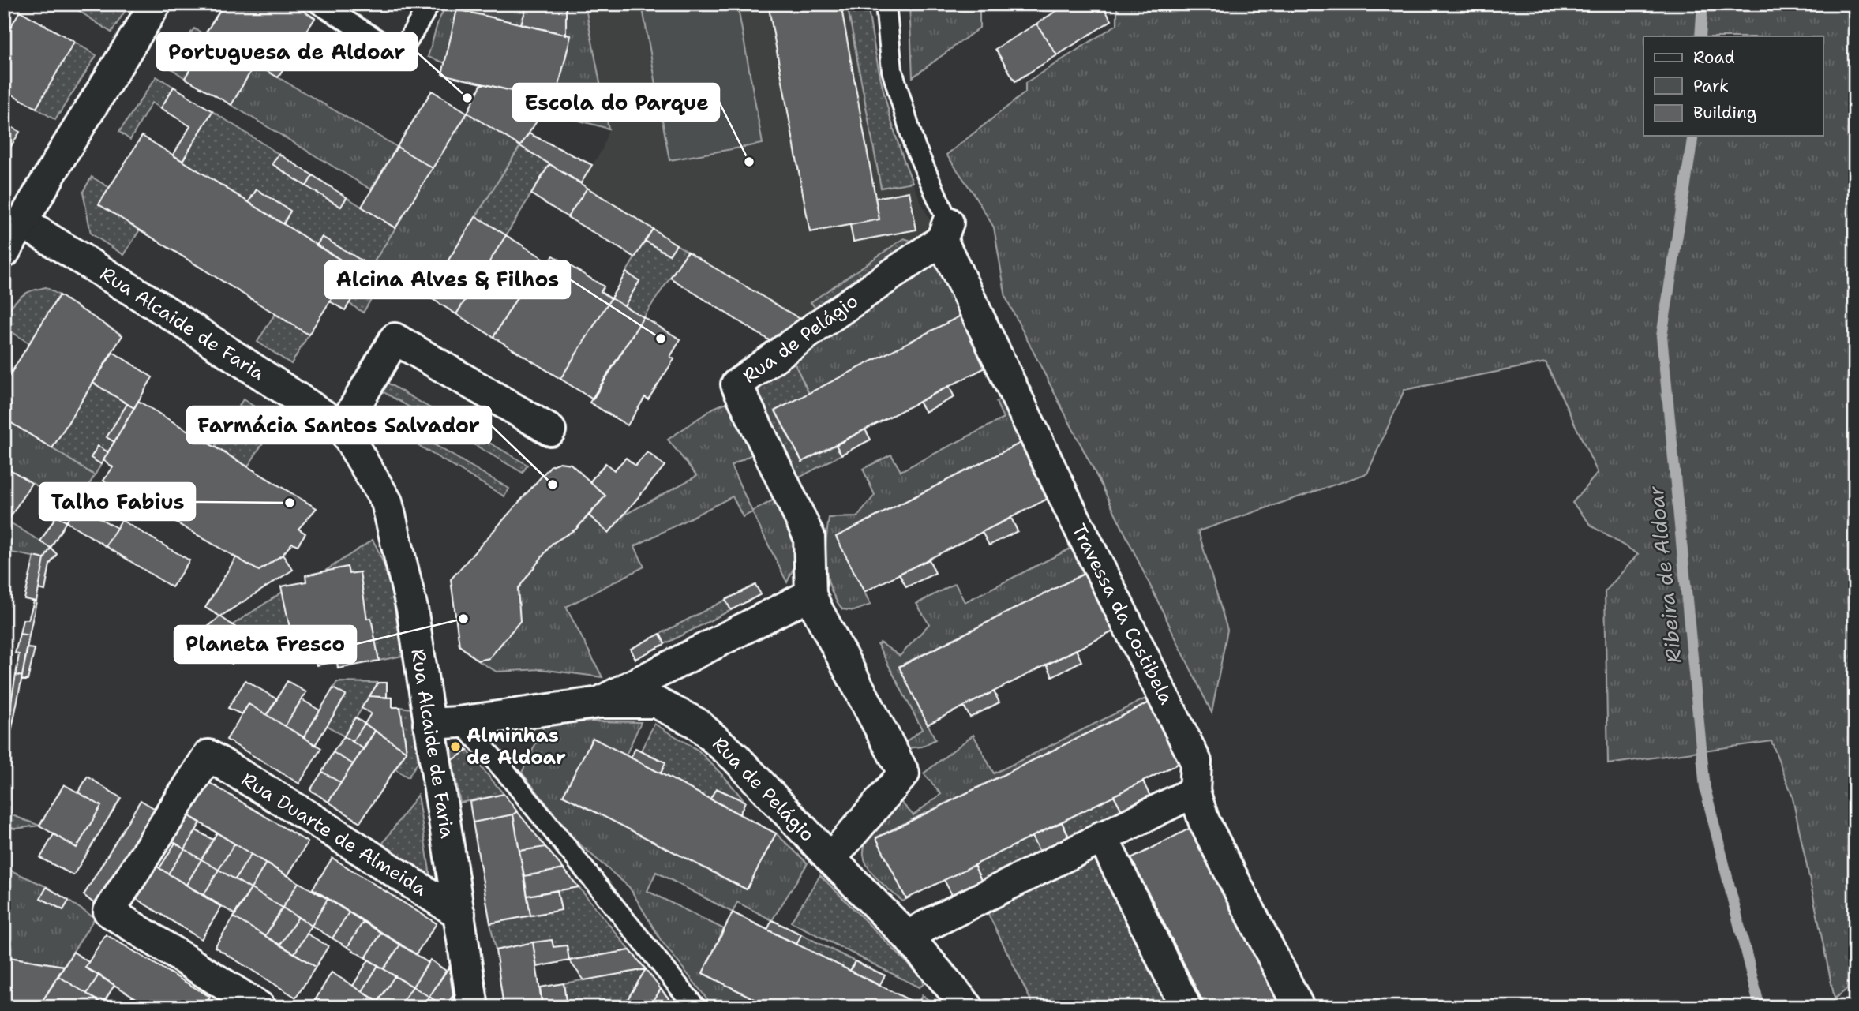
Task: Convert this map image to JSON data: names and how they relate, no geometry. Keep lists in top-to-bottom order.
{
  "streets": {
    "street": [
      "Rua Alcaide de Faria",
      "Rua de Pelágio",
      "Travessa da Costibela",
      "Rua Duarte de Almeida"
    ]
  },
  "crossings": [
    ["Rua Alcaide de Faria", "Rua de Pelágio"],
    ["Rua Alcaide de Faria", "Rua Duarte de Almeida"],
    ["Rua de Pelágio", "Travessa da Costibela"]
  ],
  "water": ["Ribeira de Aldoar"],
  "places": [
    "Portuguesa de Aldoar",
    "Escola do Parque",
    "Alcina Alves & Filhos",
    "Farmácia Santos Salvador",
    "Talho Fabius",
    "Planeta Fresco",
    "Alminhas de Aldoar"
  ],
  "legend": ["Road", "Park", "Building"]
}
